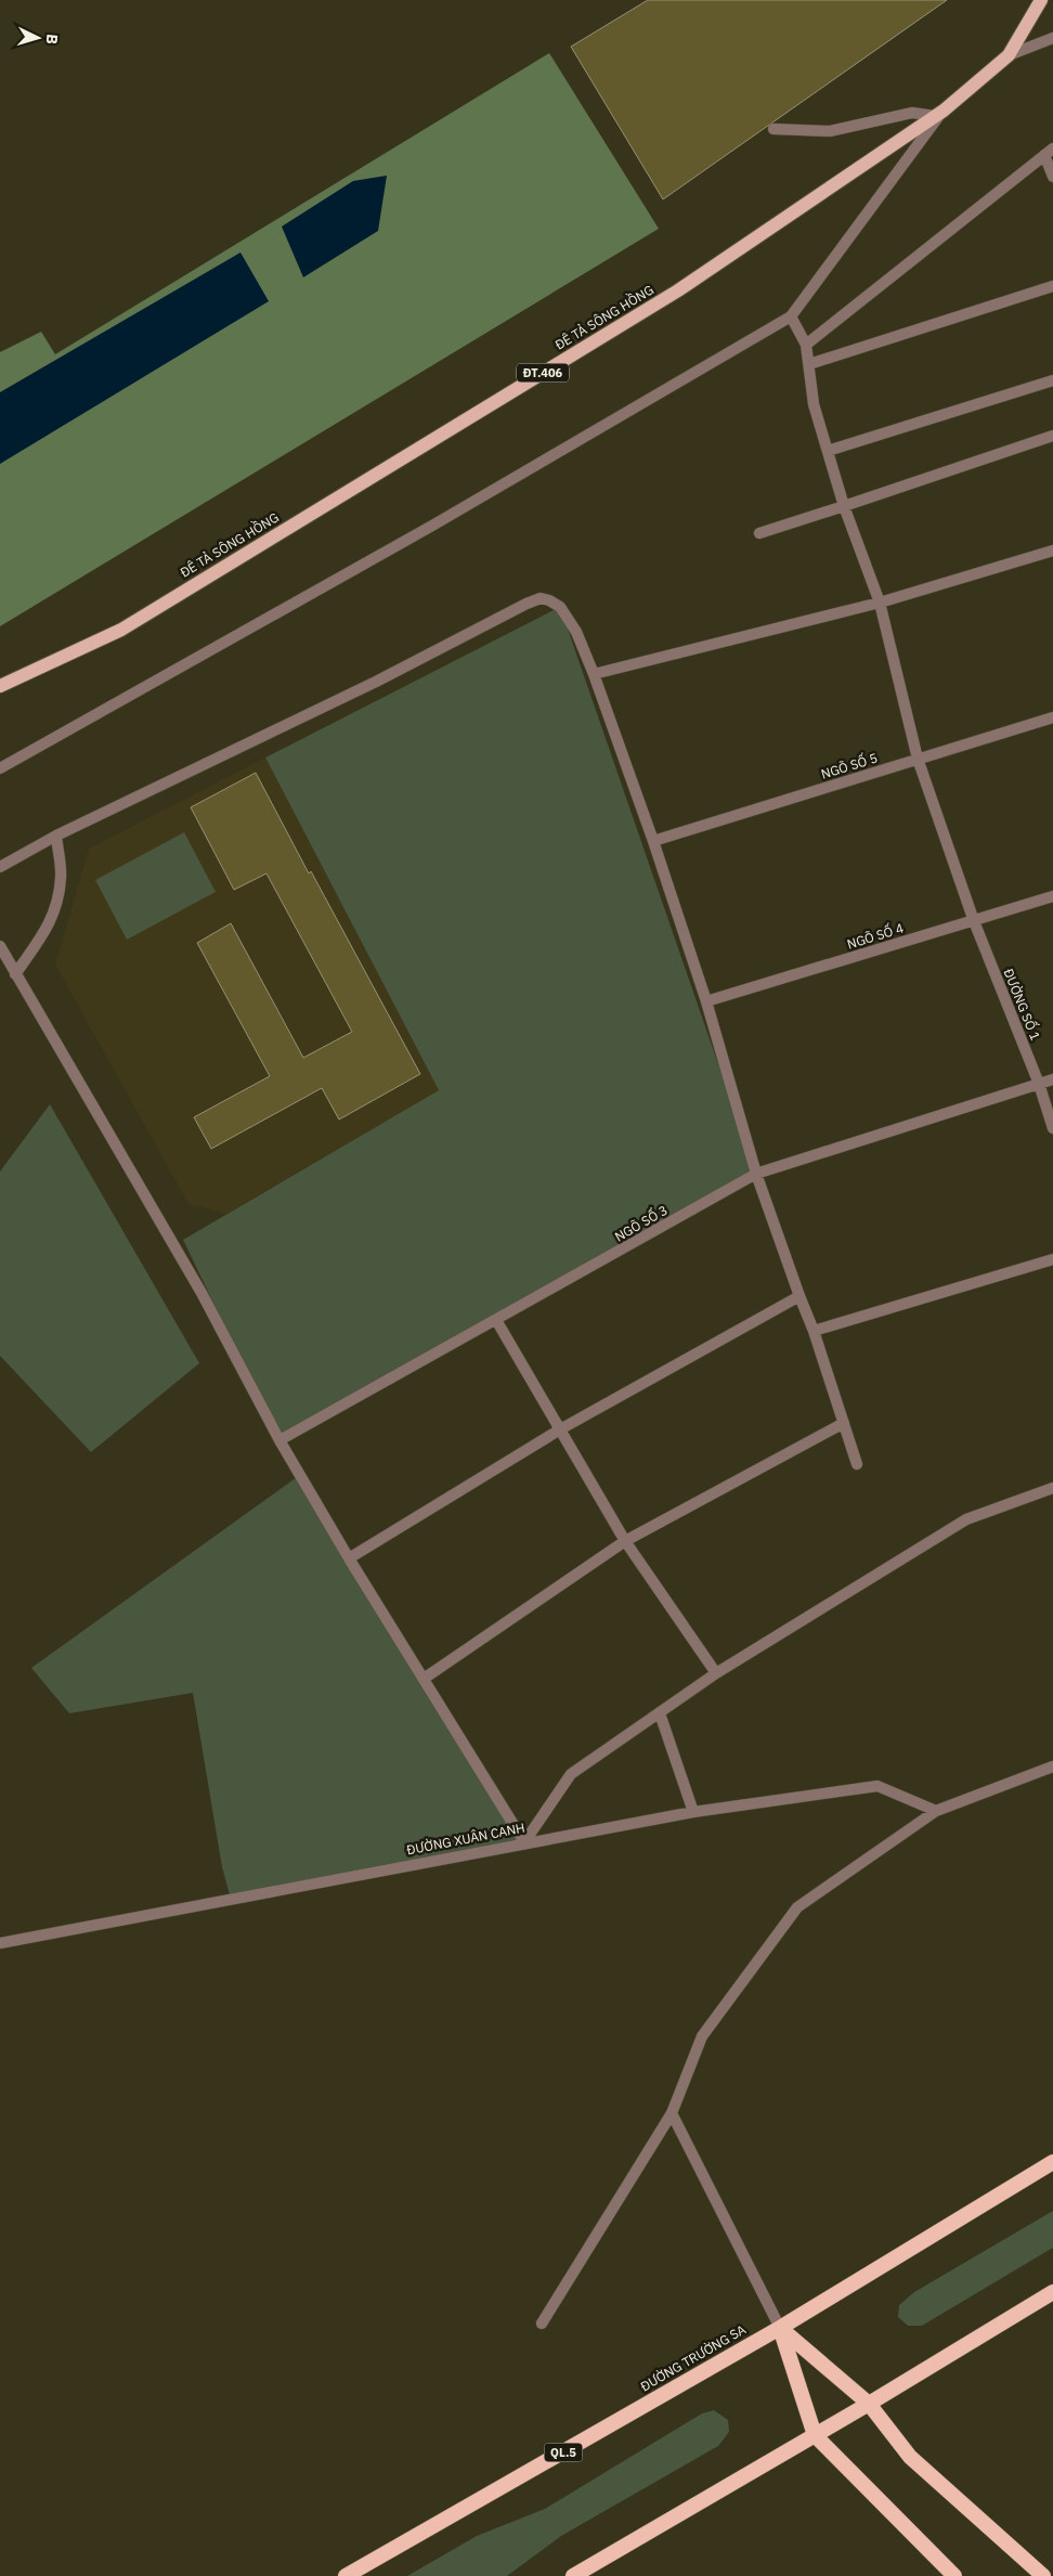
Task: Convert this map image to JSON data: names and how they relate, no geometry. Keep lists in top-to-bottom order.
{
  "streets": {
    "highway": ["ĐƯỜNG TRƯỜNG SA", "QL.5"],
    "main road": ["ĐÊ TẢ SÔNG HỒNG", "ĐT.406"],
    "street": [
      "NGÕ SỐ 5",
      "NGÕ SỐ 4",
      "ĐƯỜNG SỐ 1",
      "NGÕ SỐ 3",
      "ĐƯỜNG XUÂN CANH"
    ]
  },
  "crossings": [
    ["NGÕ SỐ 5", "ĐƯỜNG SỐ 1"],
    ["NGÕ SỐ 4", "ĐƯỜNG SỐ 1"],
    ["ĐƯỜNG SỐ 1", "NGÕ SỐ 3"]
  ],
  "north": "right"
}
